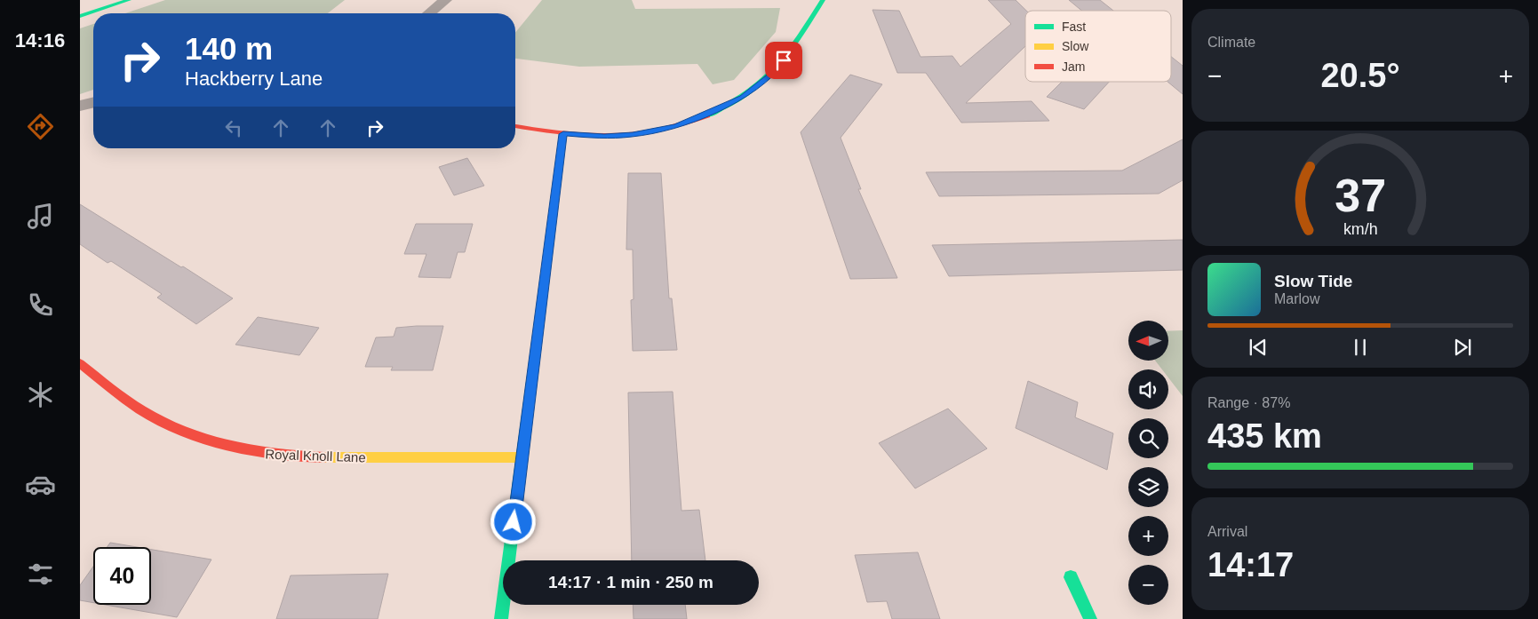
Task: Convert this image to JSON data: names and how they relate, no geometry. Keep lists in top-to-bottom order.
{
  "streets": {
    "main road": ["Royal Knoll Lane"]
  },
  "legend": ["Fast", "Slow", "Jam"],
  "north": "left",
  "page": {
    "tabs": "14:16",
    "tile": [
      "Climate",
      ["Range · 87%", "435 km"],
      ["Arrival", "14:17"]
    ],
    "turn": ["140 m", "Hackberry Lane"],
    "heat": ["−", "20.5°", "+"],
    "song": ["Slow Tide", "Marlow"],
    "map_buttons": ["+", "−"],
    "limit": "40",
    "trip": "14:17 · 1 min · 250 m",
    "gauge": ["37", "km/h"]
  }
}
